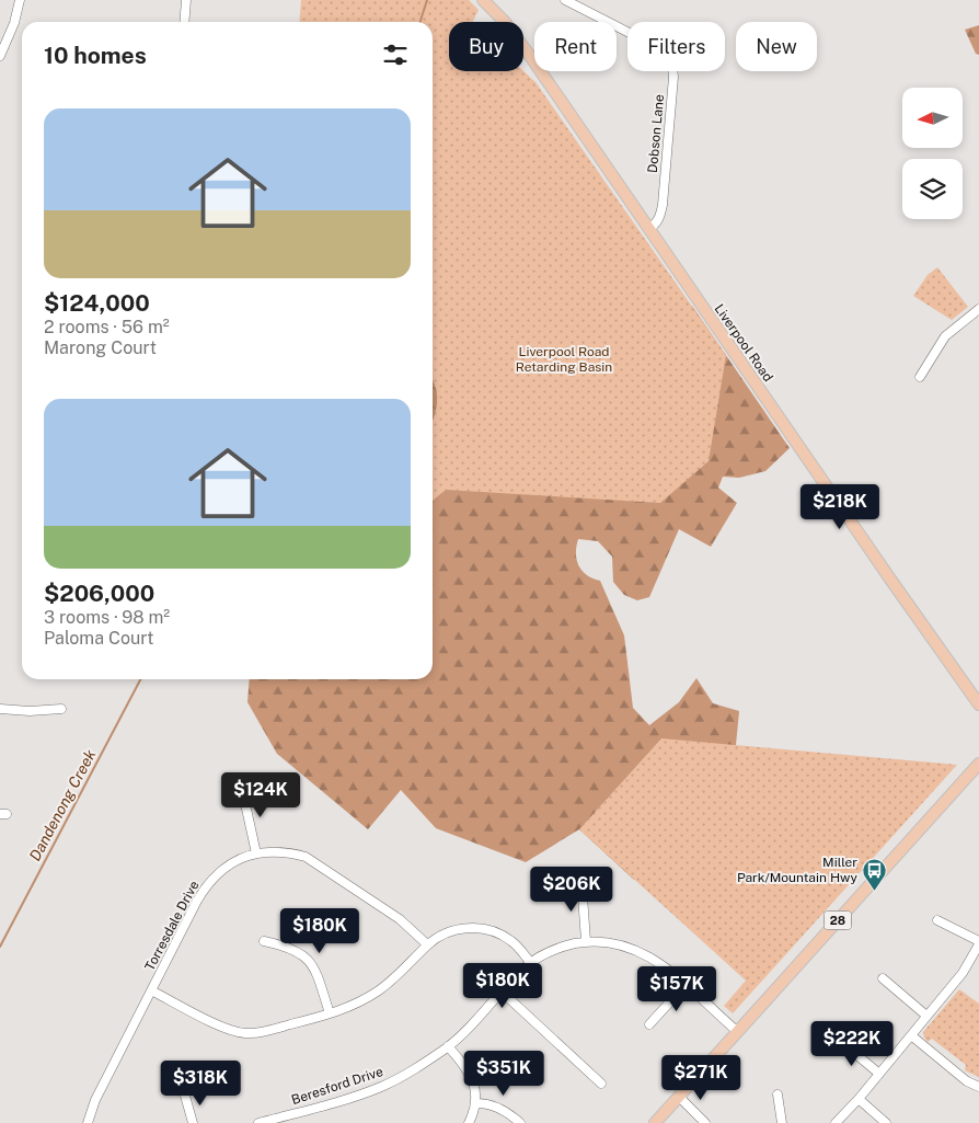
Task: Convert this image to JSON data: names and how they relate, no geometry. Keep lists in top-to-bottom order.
{
  "streets": {
    "main road": ["Liverpool Road", "28"],
    "street": ["Dobson Lane", "Torresdale Drive", "Beresford Drive"]
  },
  "crossings": [
    ["Dobson Lane", "Liverpool Road"],
    ["28", "Beresford Drive"]
  ],
  "water": ["Dandenong Creek"],
  "parks": ["Liverpool Road Retarding Basin"],
  "places": {
    "bus stop": ["Miller Park/Mountain Hwy"]
  },
  "north": "left",
  "page": {
    "chip": [
      "Buy",
      "Rent",
      "Filters",
      "New"
    ],
    "heading": "10 homes",
    "list": [
      {
        "name": "$124,000",
        "note": "2 rooms · 56 m² · Marong Court"
      },
      {
        "name": "$206,000",
        "note": "3 rooms · 98 m² · Paloma Court"
      }
    ],
    "price": [
      "$218K",
      "$124K",
      "$206K",
      "$180K",
      "$180K",
      "$157K",
      "$222K",
      "$351K",
      "$271K",
      "$318K"
    ]
  }
}
